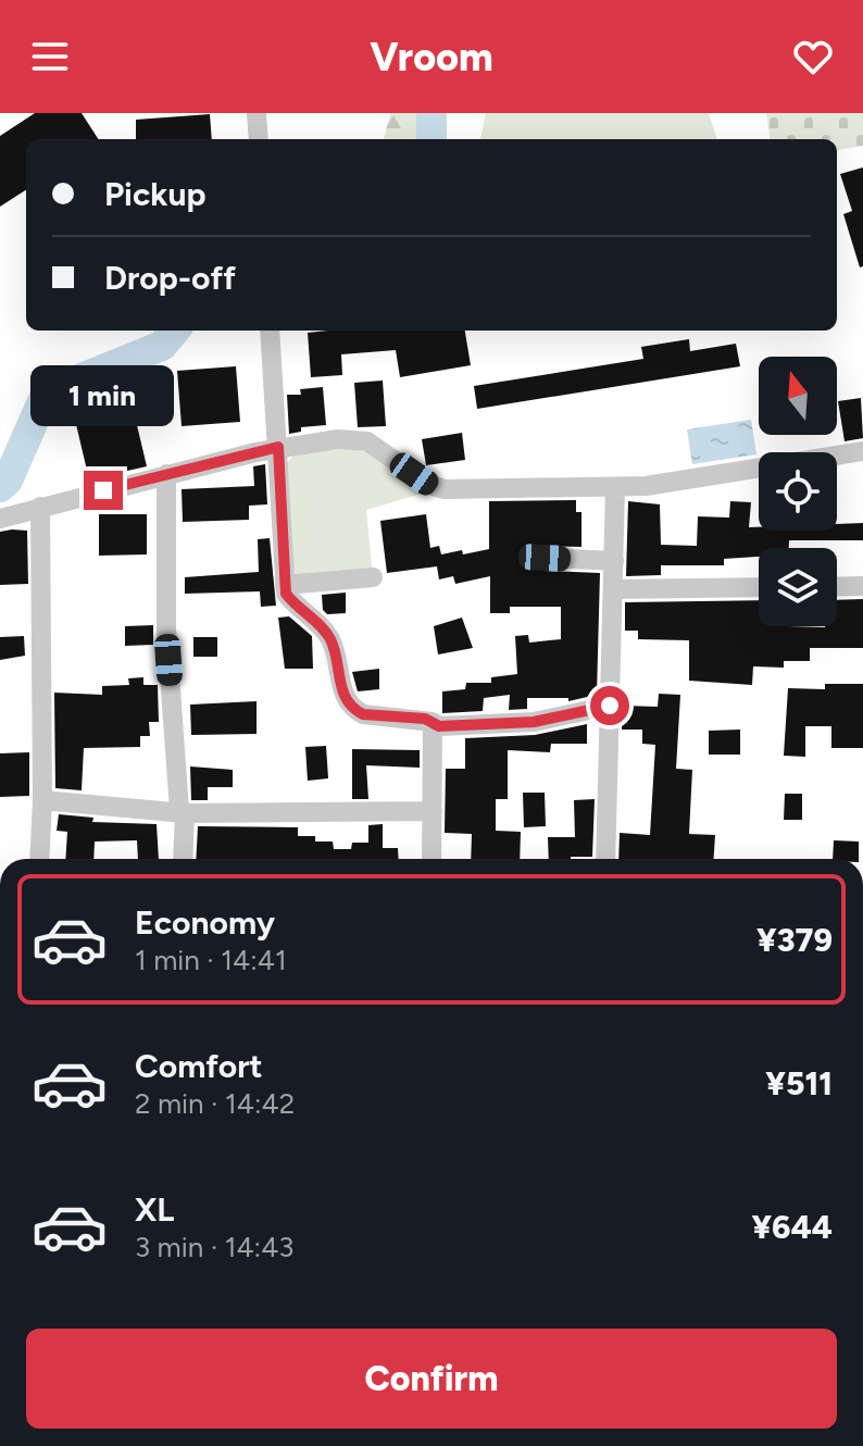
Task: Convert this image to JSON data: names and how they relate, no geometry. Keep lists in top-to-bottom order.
{
  "north": "top",
  "page": {
    "header": "Vroom",
    "banner": ["Pickup", "Drop-off"],
    "bubble": "1 min",
    "list": [
      {
        "name": "Economy",
        "note": "1 min · 14:41",
        "value": "¥379"
      },
      {
        "name": "Comfort",
        "note": "2 min · 14:42",
        "value": "¥511"
      },
      {
        "name": "XL",
        "note": "3 min · 14:43",
        "value": "¥644"
      }
    ],
    "buttons": "Confirm"
  }
}
